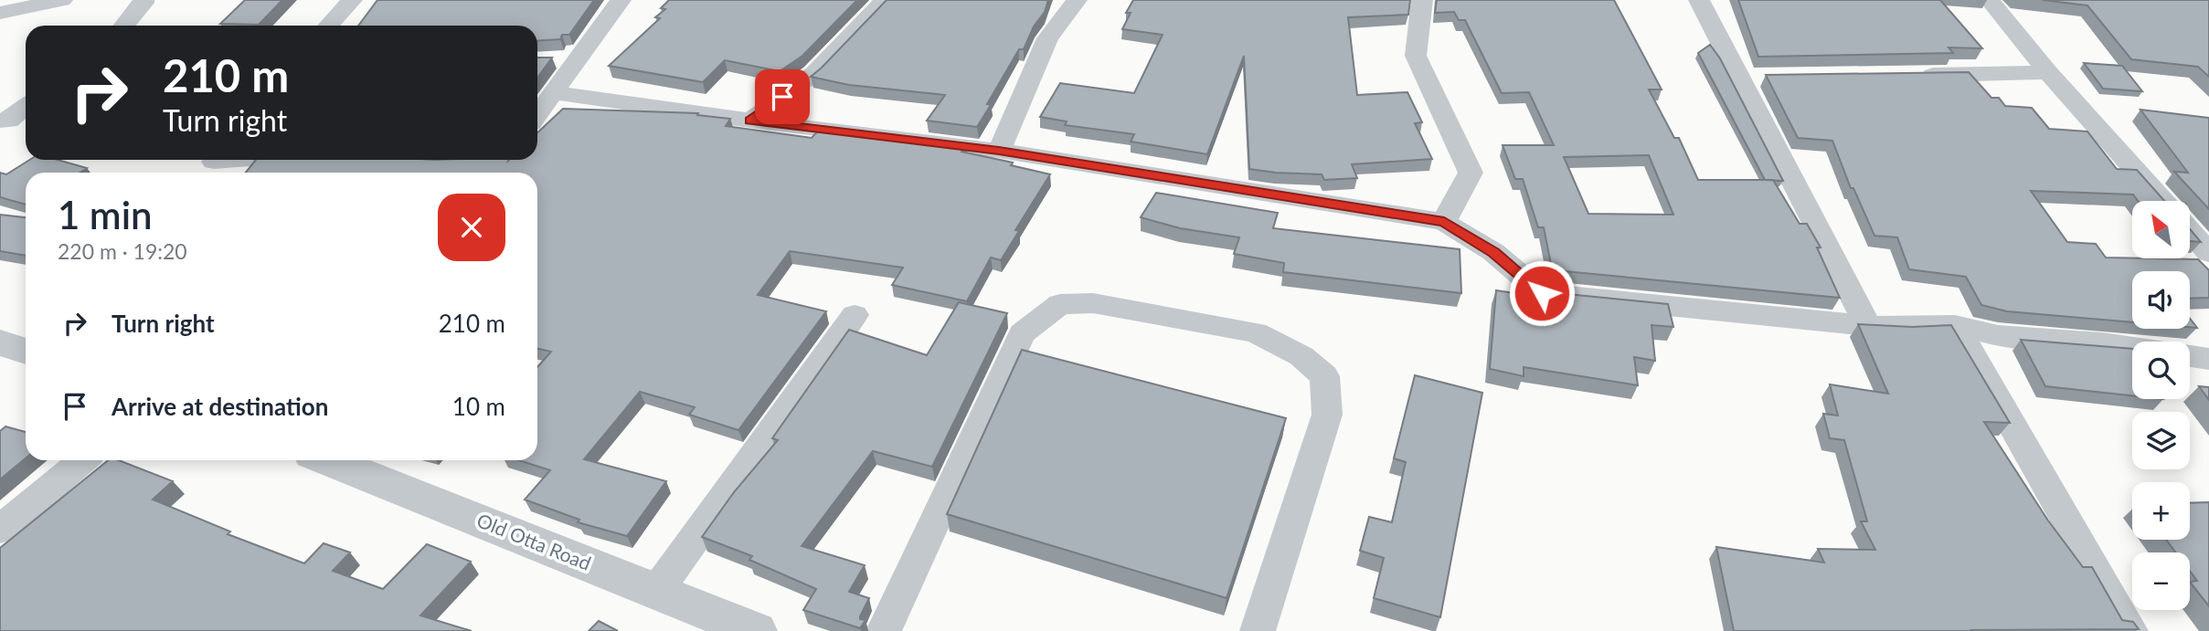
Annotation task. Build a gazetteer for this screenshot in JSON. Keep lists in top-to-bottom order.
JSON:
{
  "streets": {
    "street": ["Old Otta Road"]
  },
  "north": "top left",
  "page": {
    "turn": ["210 m", "Turn right"],
    "heading": ["1 min", "220 m · 19:20"],
    "map_buttons": ["+", "−"],
    "list": [
      {
        "name": "Turn right",
        "value": "210 m"
      },
      {
        "name": "Arrive at destination",
        "value": "10 m"
      }
    ]
  }
}
